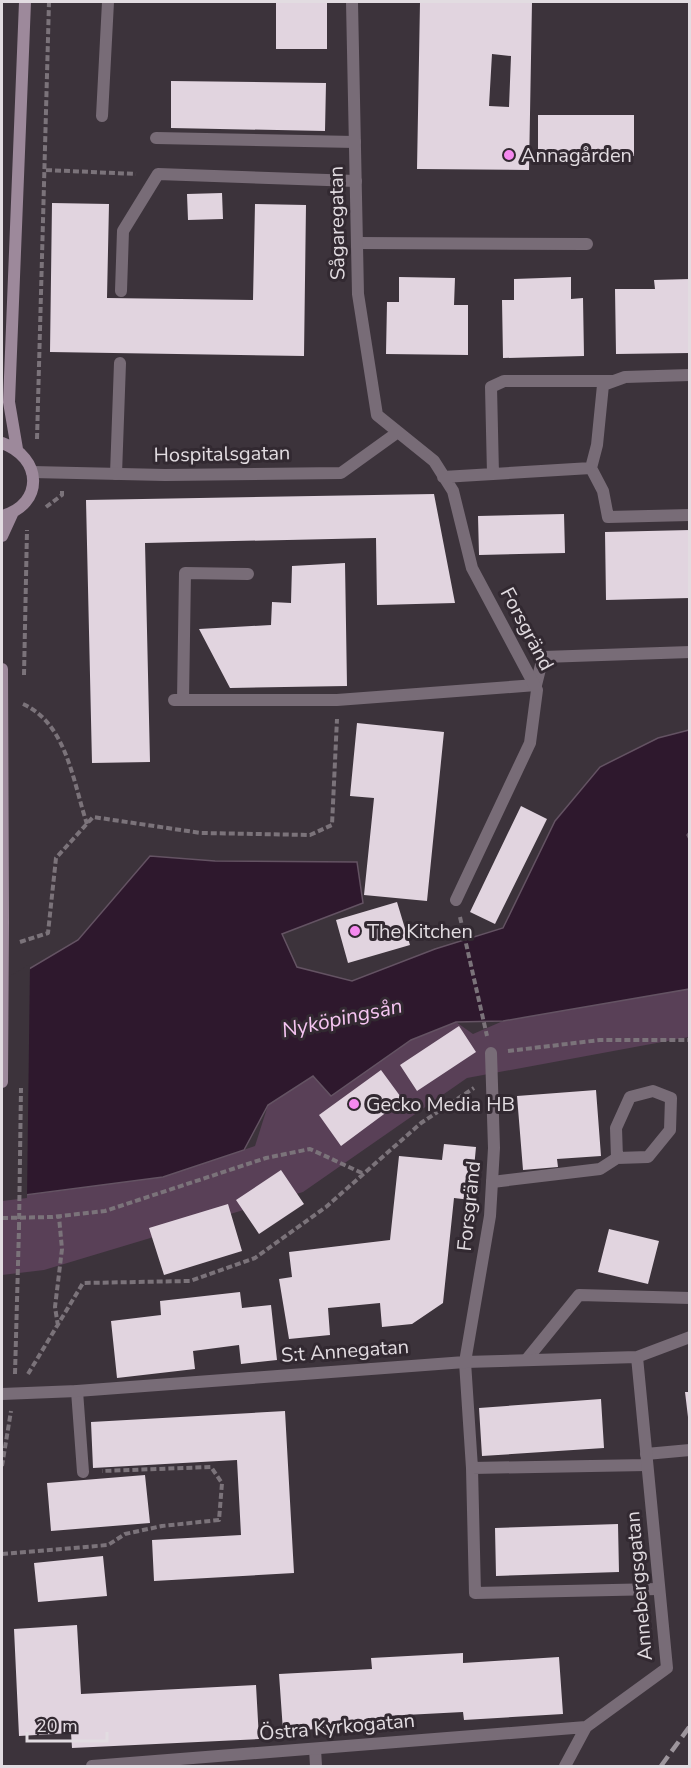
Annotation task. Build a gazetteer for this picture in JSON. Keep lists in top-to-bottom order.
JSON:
{
  "streets": {
    "street": [
      "Sågaregatan",
      "Hospitalsgatan",
      "Forsgränd",
      "S:t Annegatan",
      "Annebergsgatan",
      "Östra Kyrkogatan"
    ]
  },
  "crossings": [
    ["Sågaregatan", "Hospitalsgatan"],
    ["Sågaregatan", "Forsgränd"],
    ["Hospitalsgatan", "Forsgränd"],
    ["Forsgränd", "S:t Annegatan"],
    ["Forsgränd", "Annebergsgatan"],
    ["S:t Annegatan", "Annebergsgatan"],
    ["Annebergsgatan", "Östra Kyrkogatan"]
  ],
  "water": ["Nyköpingsån"],
  "places": ["Annagården", "The Kitchen", "Gecko Media HB"],
  "scale_bar": "20 m"
}
